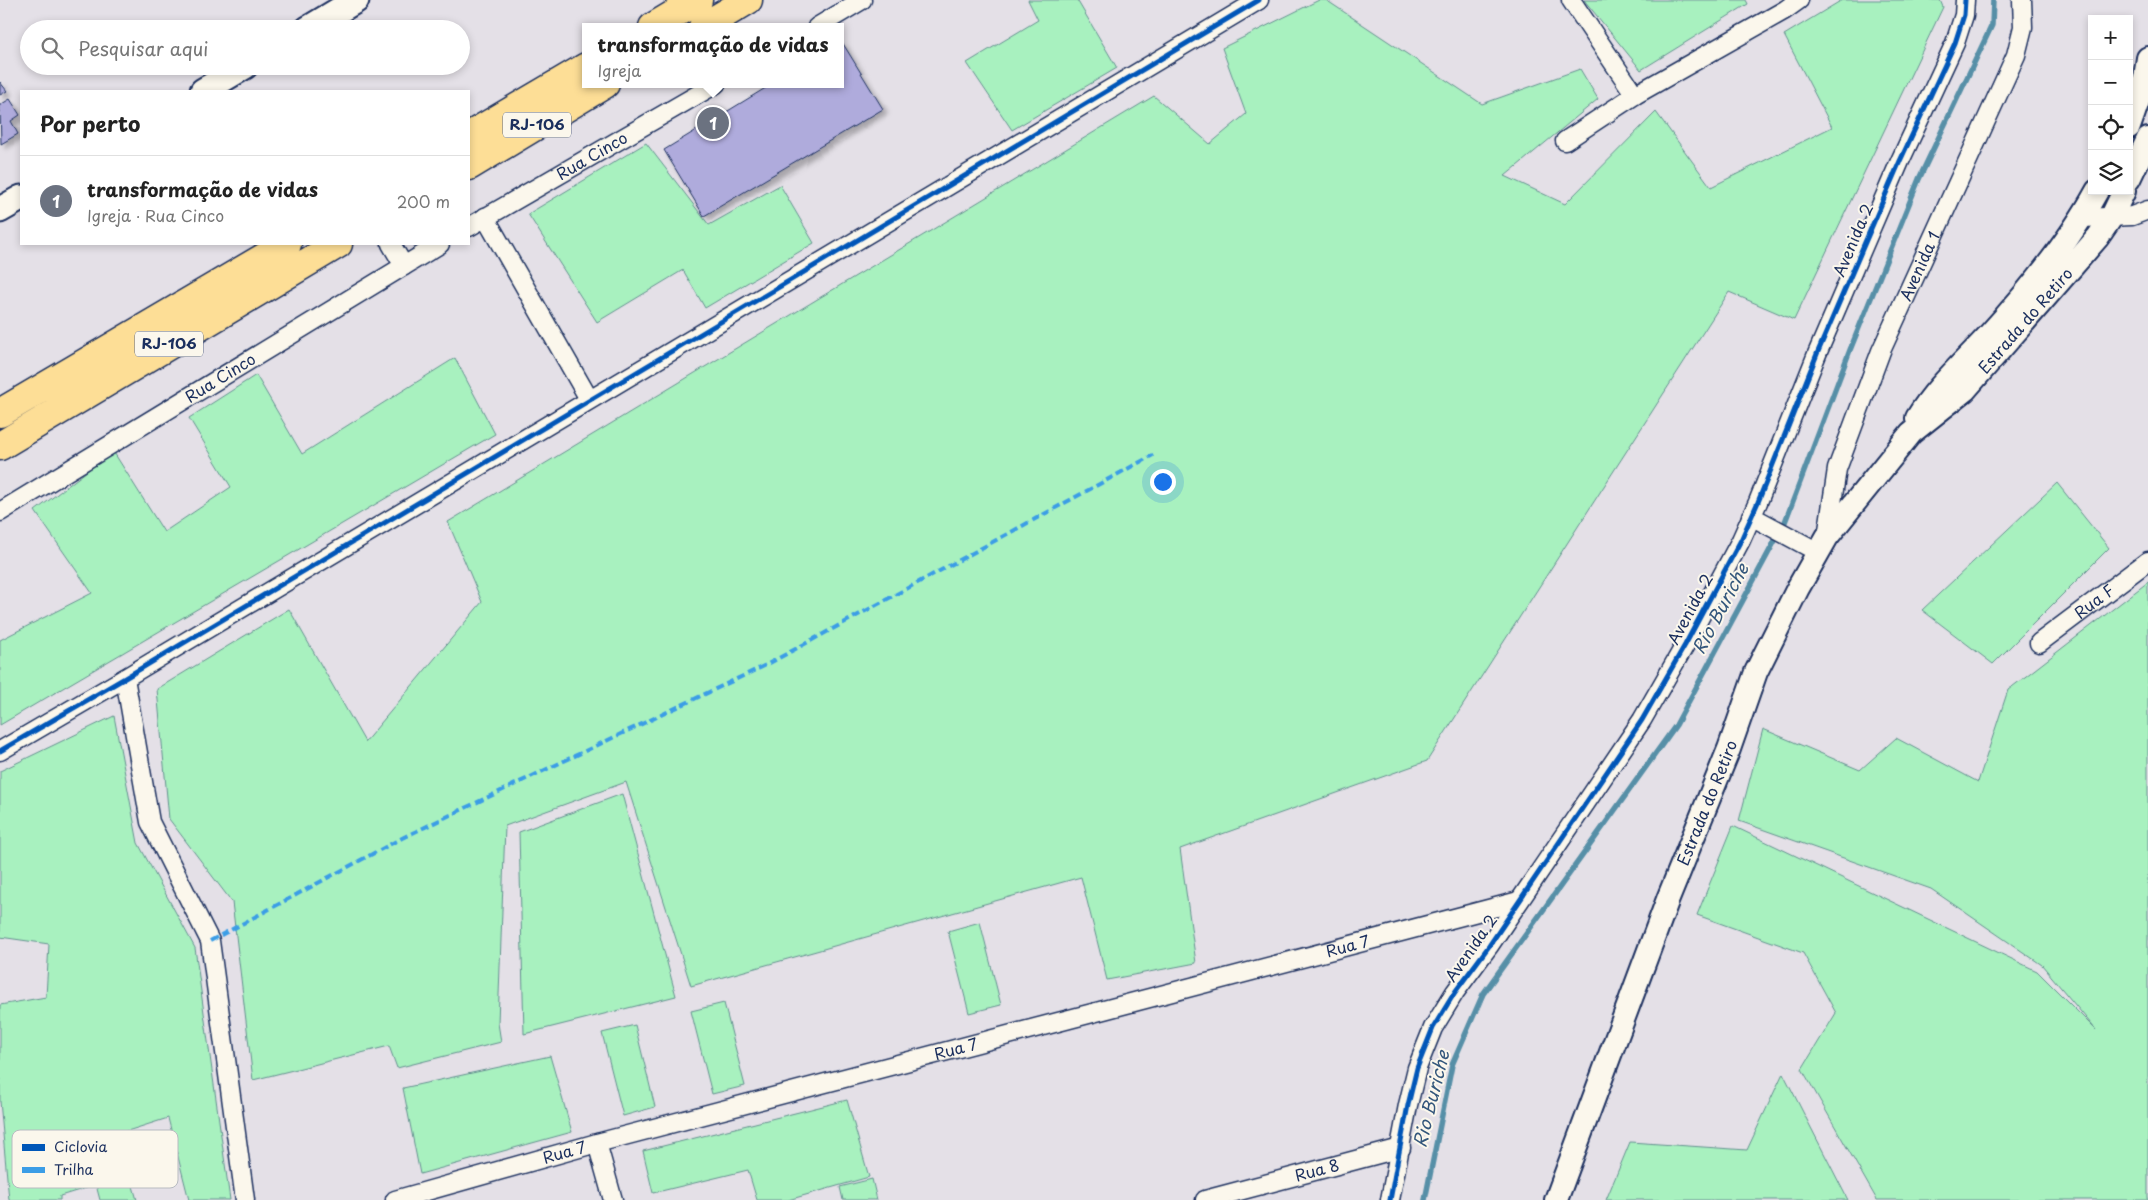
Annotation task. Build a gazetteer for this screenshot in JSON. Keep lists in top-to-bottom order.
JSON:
{
  "streets": {
    "highway": ["RJ-106"],
    "street": [
      "Rua Cinco",
      "Avenida 2",
      "Avenida 1",
      "Estrada do Retiro",
      "Rua F",
      "Rua 7",
      "Rua 8"
    ]
  },
  "crossings": [
    ["Avenida 2", "Rua 7"],
    ["Avenida 2", "Rua 8"],
    ["Avenida 1", "Estrada do Retiro"]
  ],
  "water": ["Rio Buriche"],
  "legend": ["Ciclovia", "Trilha"],
  "page": {
    "map_buttons": ["+", "−"],
    "search": "Pesquisar aqui",
    "popup": ["transformação de vidas", "Igreja"],
    "heading": "Por perto",
    "pins": "1",
    "list": [
      {
        "mark": "1",
        "name": "transformação de vidas",
        "note": "Igreja · Rua Cinco",
        "value": "200 m"
      }
    ]
  }
}
